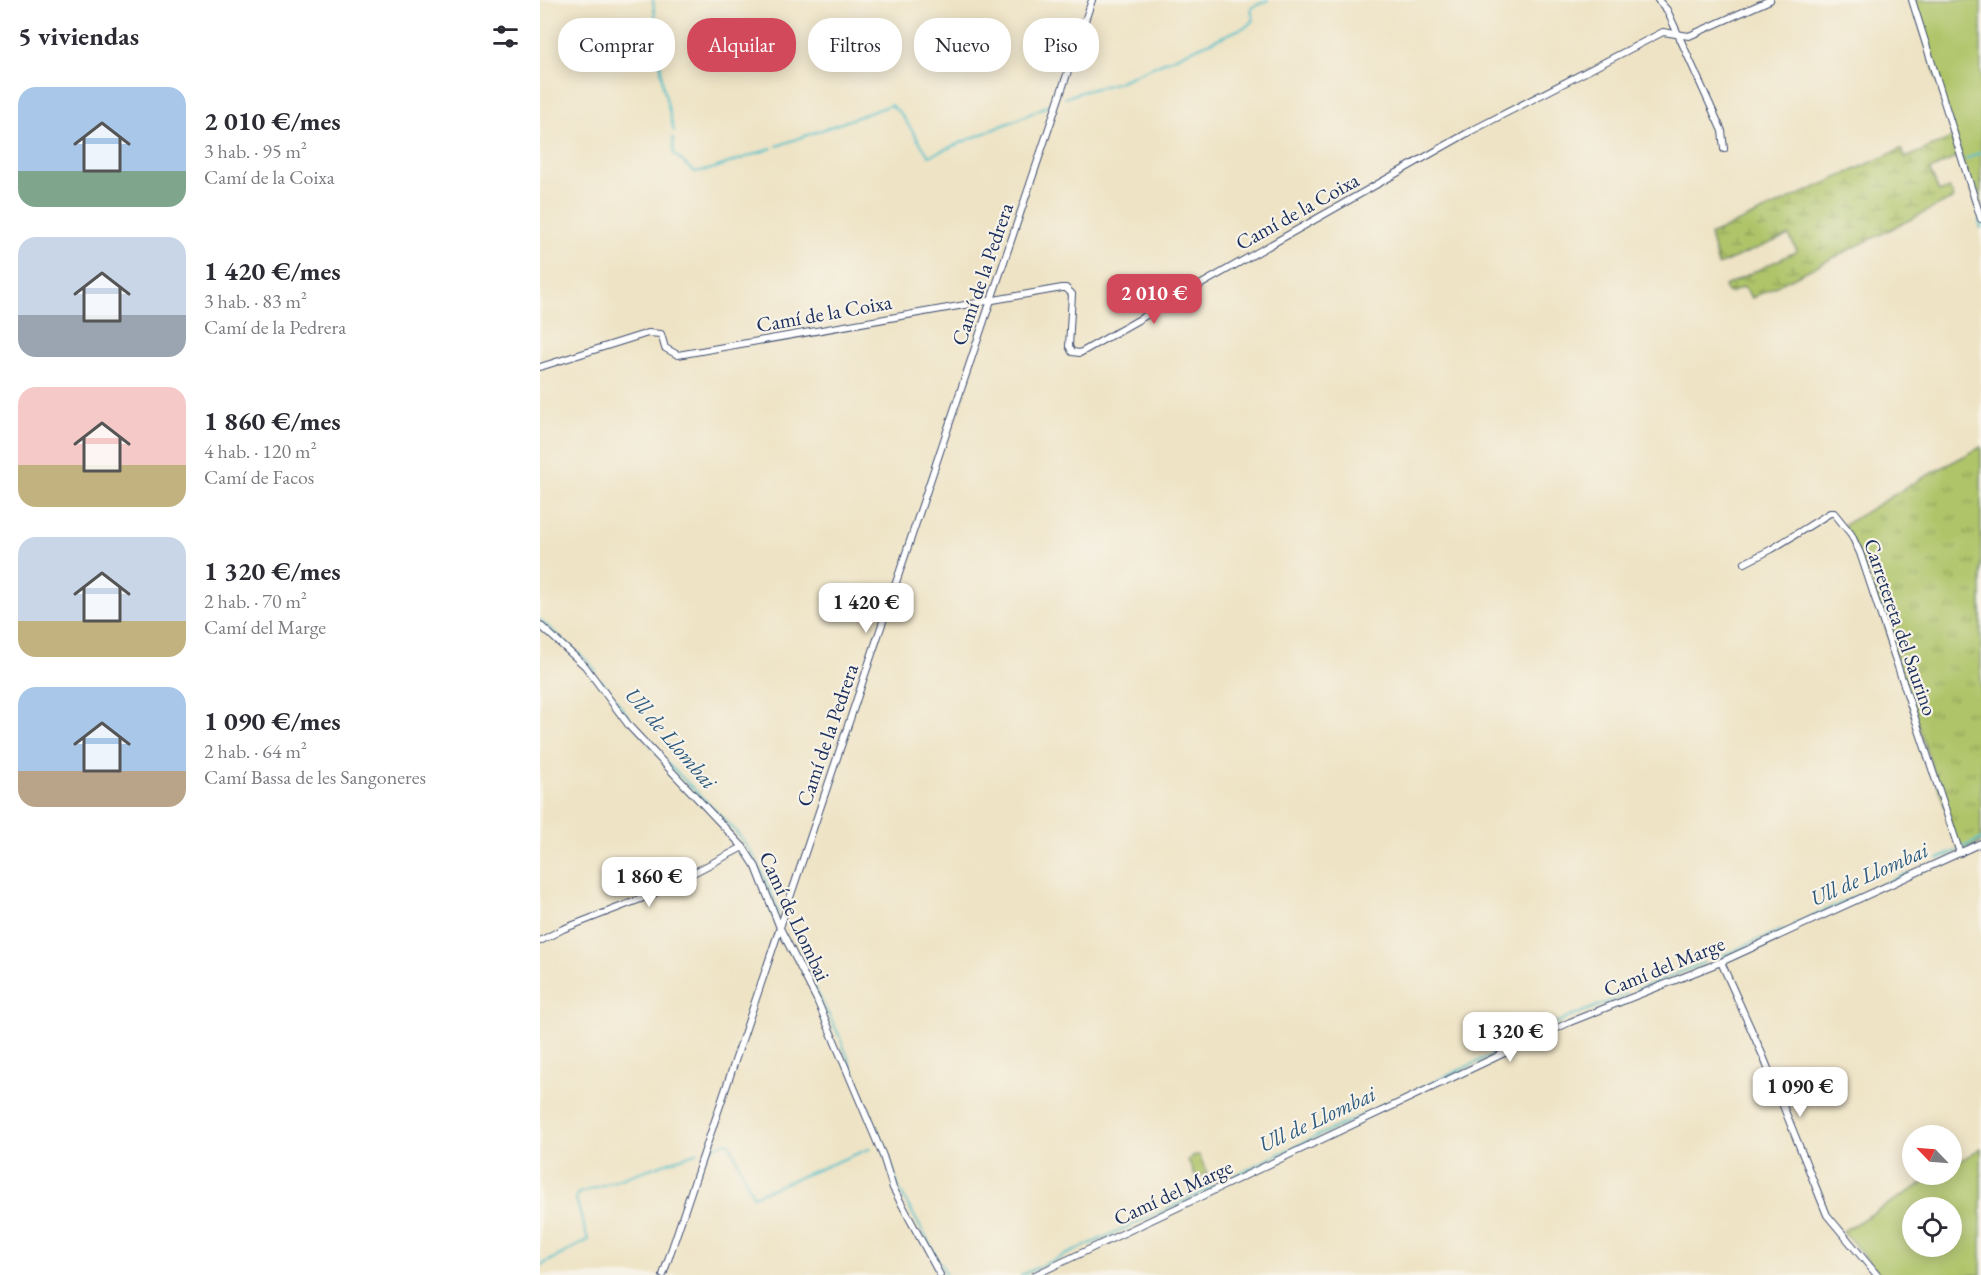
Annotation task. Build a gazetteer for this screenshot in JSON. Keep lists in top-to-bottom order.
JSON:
{
  "streets": {
    "street": [
      "Camí de la Coixa",
      "Camí de la Pedrera",
      "Carretereta del Saurino",
      "Camí de Llombai",
      "Camí del Marge"
    ]
  },
  "crossings": [
    ["Camí de la Coixa", "Camí de la Pedrera"],
    ["Camí de la Pedrera", "Camí de Llombai"],
    ["Carretereta del Saurino", "Camí del Marge"]
  ],
  "water": ["Ull de Llombai"],
  "north": "top left",
  "page": {
    "heading": "5 viviendas",
    "chip": [
      "Comprar",
      "Alquilar",
      "Filtros",
      "Nuevo",
      "Piso"
    ],
    "list": [
      {
        "name": "2 010 €/mes",
        "note": "3 hab. · 95 m² · Camí de la Coixa"
      },
      {
        "name": "1 420 €/mes",
        "note": "3 hab. · 83 m² · Camí de la Pedrera"
      },
      {
        "name": "1 860 €/mes",
        "note": "4 hab. · 120 m² · Camí de Facos"
      },
      {
        "name": "1 320 €/mes",
        "note": "2 hab. · 70 m² · Camí del Marge"
      },
      {
        "name": "1 090 €/mes",
        "note": "2 hab. · 64 m² · Camí Bassa de les Sangoneres"
      }
    ],
    "price": [
      "2 010 €",
      "1 420 €",
      "1 860 €",
      "1 320 €",
      "1 090 €"
    ]
  }
}
